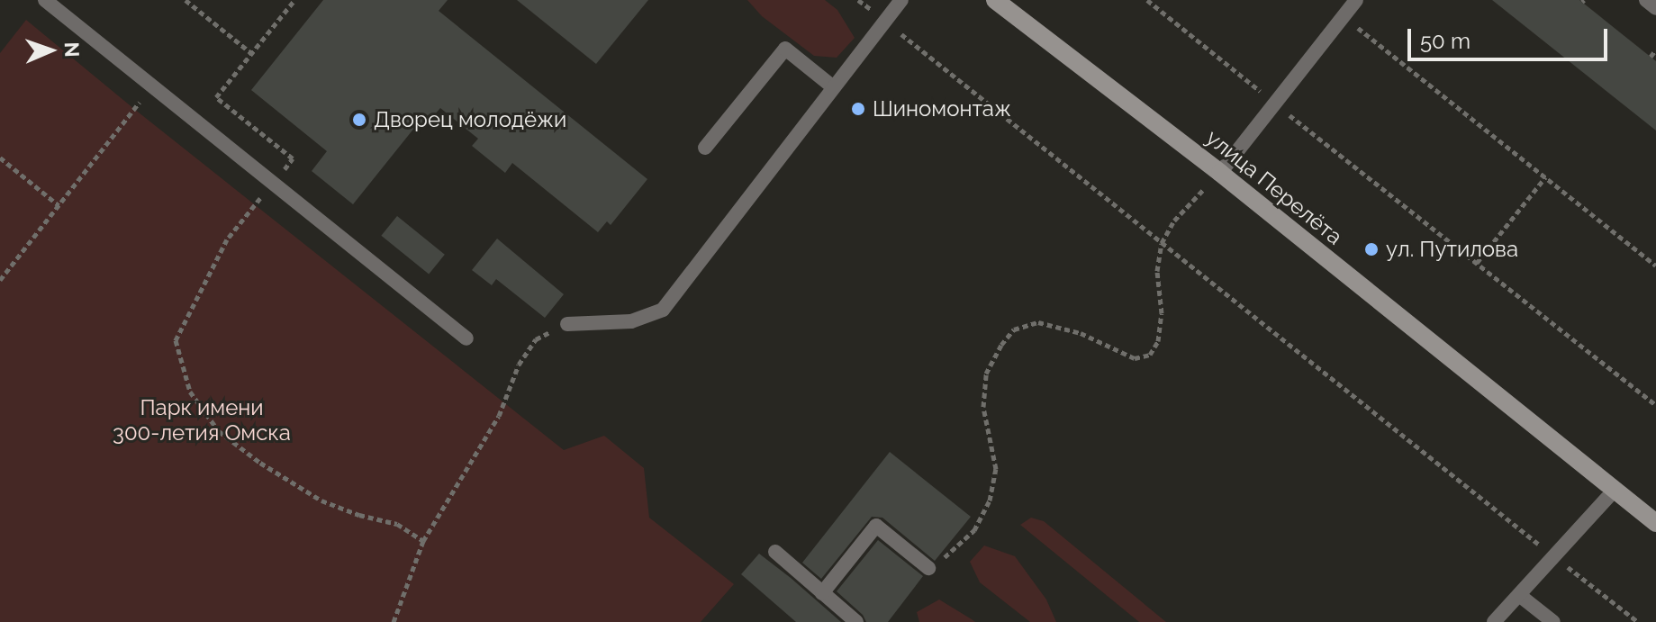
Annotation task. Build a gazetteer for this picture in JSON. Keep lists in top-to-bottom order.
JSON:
{
  "streets": {
    "main road": ["улица Перелёта"]
  },
  "parks": ["Парк имени 300-летия Омска"],
  "places": ["Шиномонтаж", "Дворец молодёжи", "ул. Путилова"],
  "scale_bar": "50 m",
  "north": "right"
}
